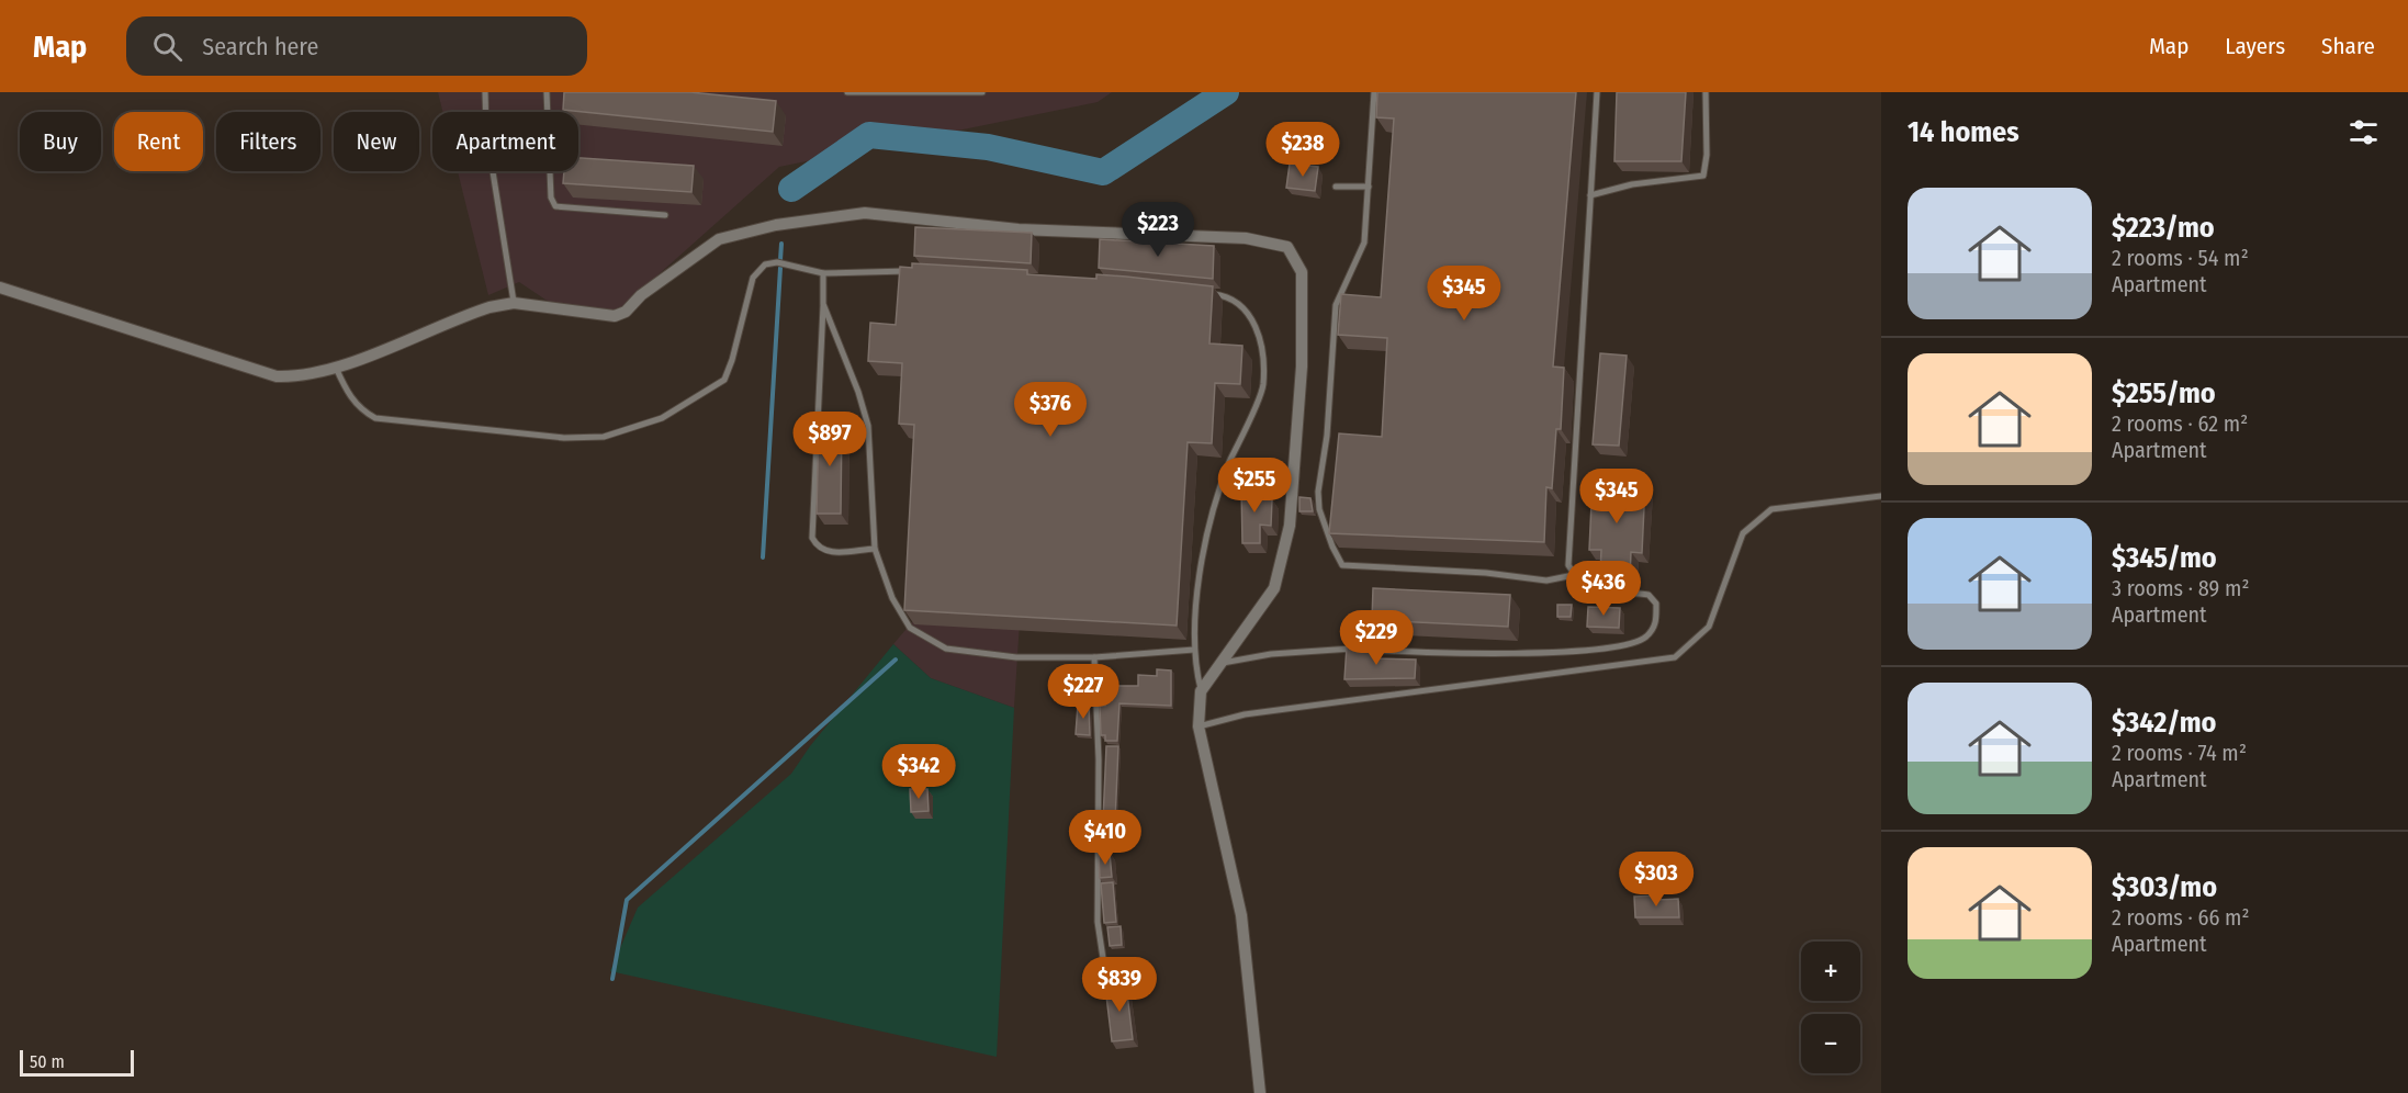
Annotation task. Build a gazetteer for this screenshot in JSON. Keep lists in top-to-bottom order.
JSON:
{
  "scale_bar": "50 m",
  "page": {
    "header": "Map",
    "search": "Search here",
    "nav": ["Map", "Layers", "Share"],
    "heading": "14 homes",
    "chip": [
      "Buy",
      "Rent",
      "Filters",
      "New",
      "Apartment"
    ],
    "price": [
      "$238",
      "$223",
      "$345",
      "$376",
      "$897",
      "$255",
      "$345",
      "$436",
      "$229",
      "$227",
      "$342",
      "$410",
      "$303",
      "$839"
    ],
    "list": [
      {
        "name": "$223/mo",
        "note": "2 rooms · 54 m² · Apartment"
      },
      {
        "name": "$255/mo",
        "note": "2 rooms · 62 m² · Apartment"
      },
      {
        "name": "$345/mo",
        "note": "3 rooms · 89 m² · Apartment"
      },
      {
        "name": "$342/mo",
        "note": "2 rooms · 74 m² · Apartment"
      },
      {
        "name": "$303/mo",
        "note": "2 rooms · 66 m² · Apartment"
      }
    ],
    "map_buttons": ["+", "−"],
    "scale": "50 m"
  }
}
